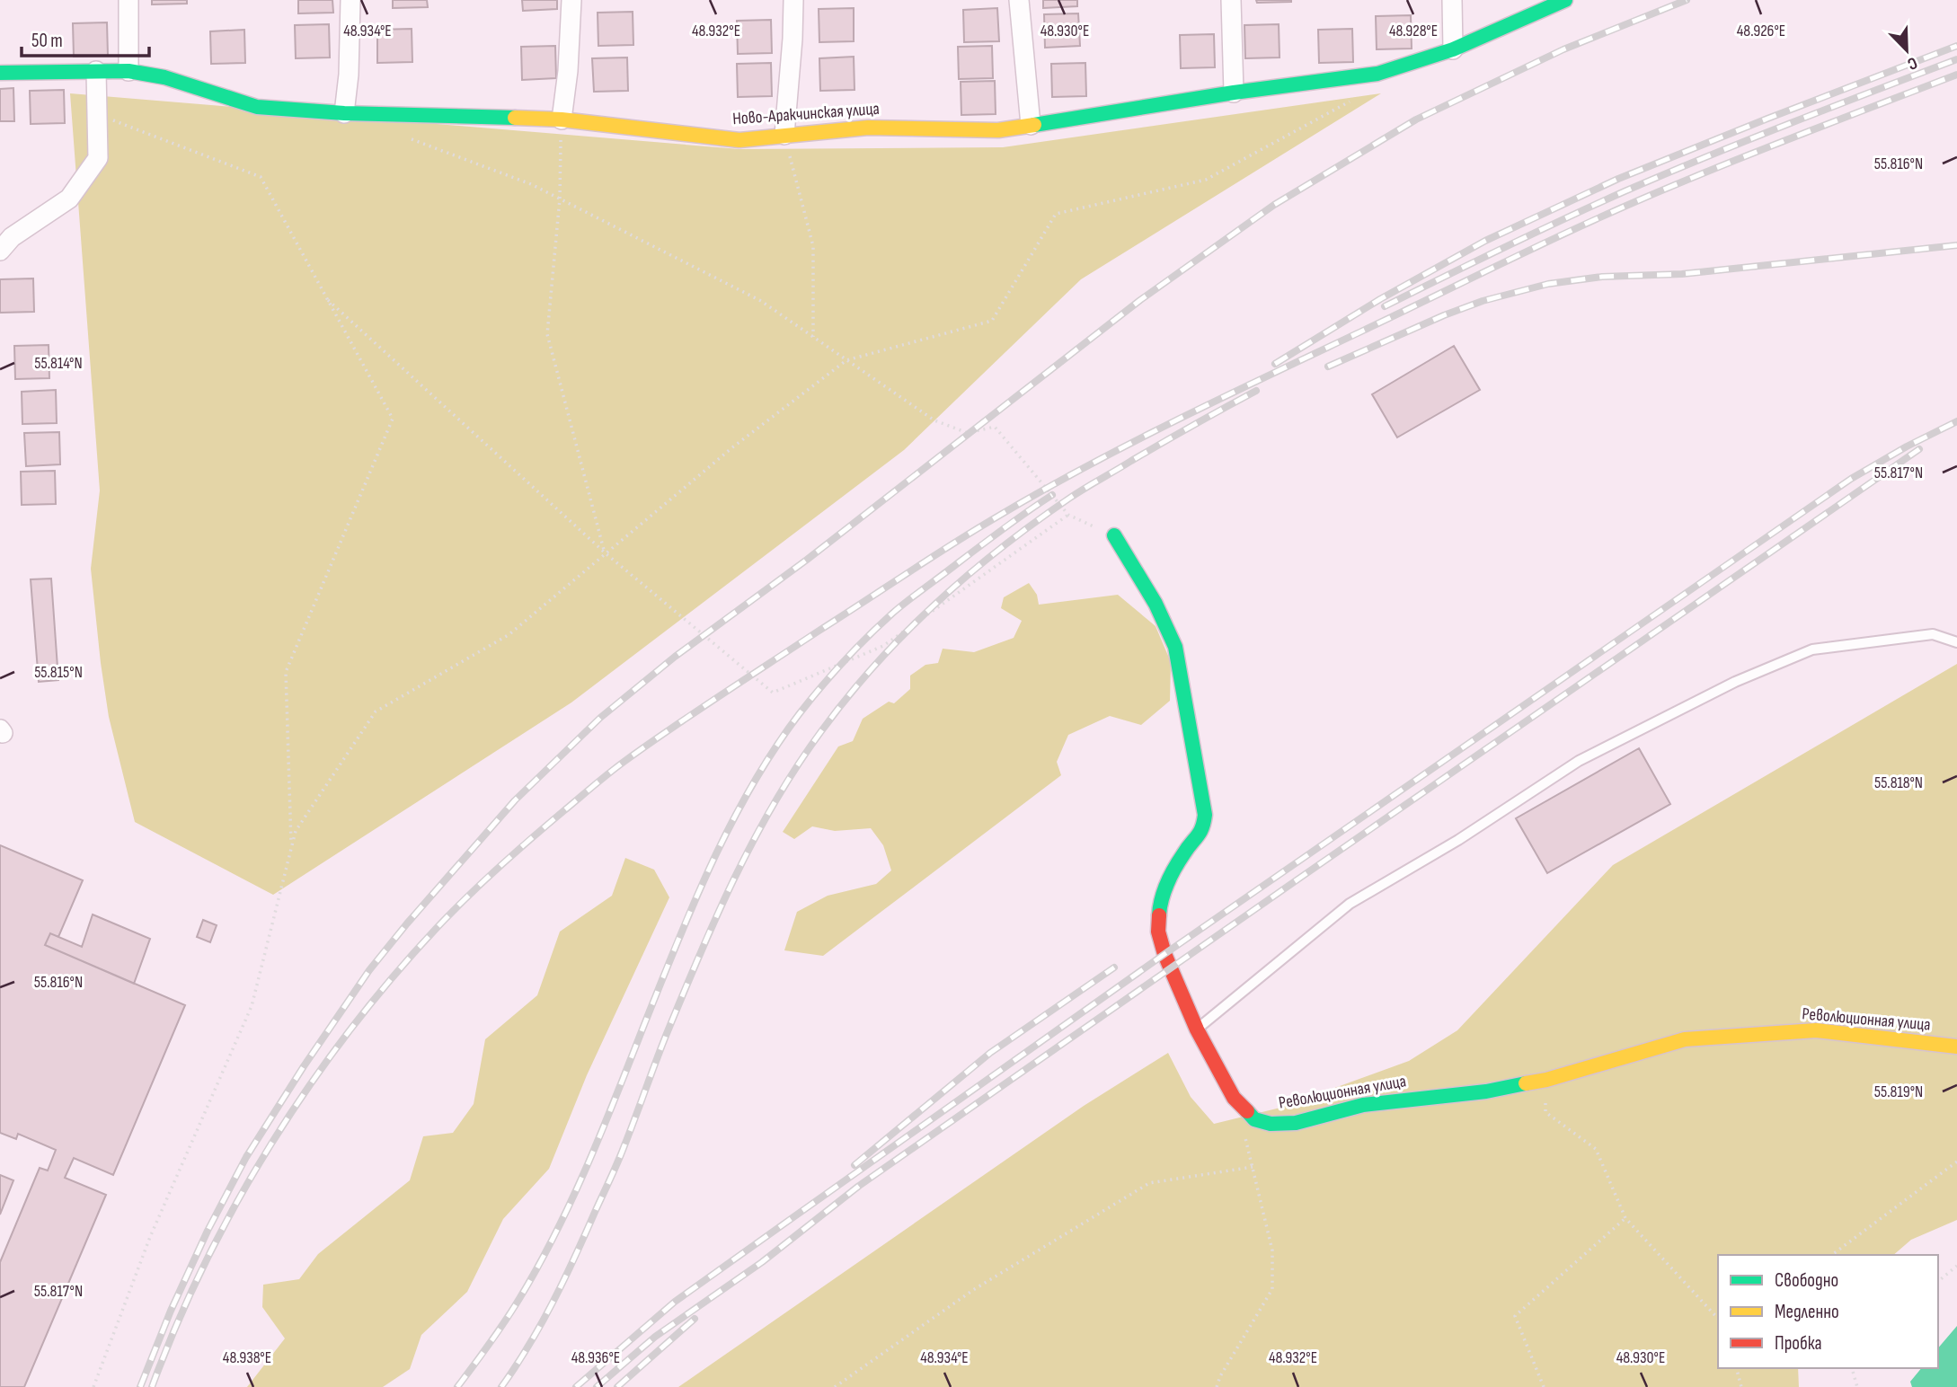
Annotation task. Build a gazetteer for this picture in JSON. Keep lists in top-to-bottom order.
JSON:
{
  "streets": {
    "street": ["Ново-Аракчинская улица", "Революционная улица"]
  },
  "legend": ["Свободно", "Медленно", "Пробка"],
  "scale_bar": "50 m",
  "north": "bottom right",
  "coordinates": [
    "48.934°E",
    "48.932°E",
    "48.930°E",
    "48.928°E",
    "48.926°E",
    "55.816°N",
    "55.814°N",
    "55.817°N",
    "55.815°N",
    "55.818°N",
    "55.819°N",
    "48.938°E",
    "48.936°E"
  ]
}
